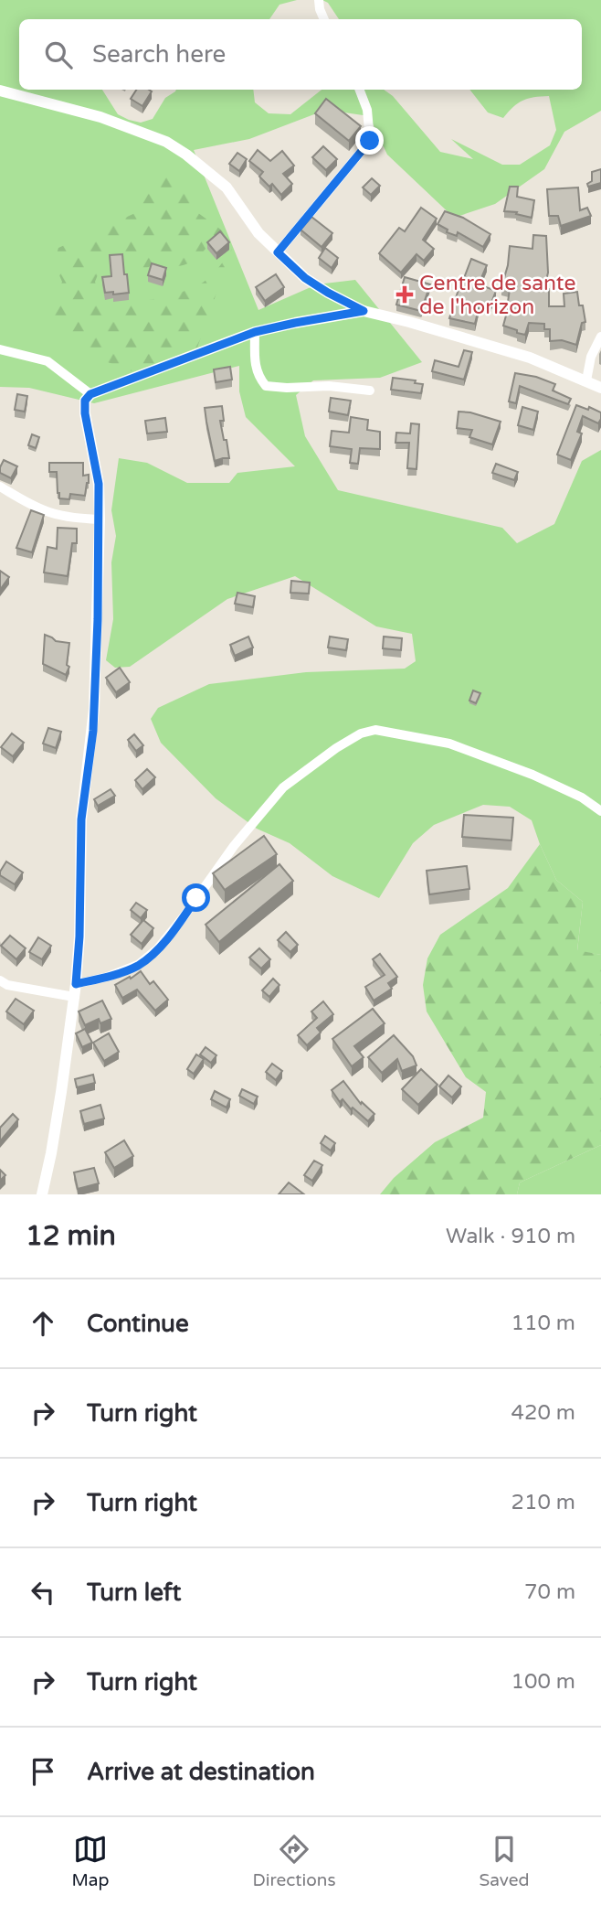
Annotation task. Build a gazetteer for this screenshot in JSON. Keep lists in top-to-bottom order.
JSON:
{
  "places": {
    "health": ["Centre de sante de l'horizon"]
  },
  "page": {
    "search": "Search here",
    "heading": ["12 min", "Walk · 910 m"],
    "list": [
      ["Continue", "110 m"],
      ["Turn right", "420 m"],
      ["Turn right", "210 m"],
      ["Turn left", "70 m"],
      ["Turn right", "100 m"],
      "Arrive at destination"
    ],
    "nav": ["Map", "Directions", "Saved"]
  }
}
